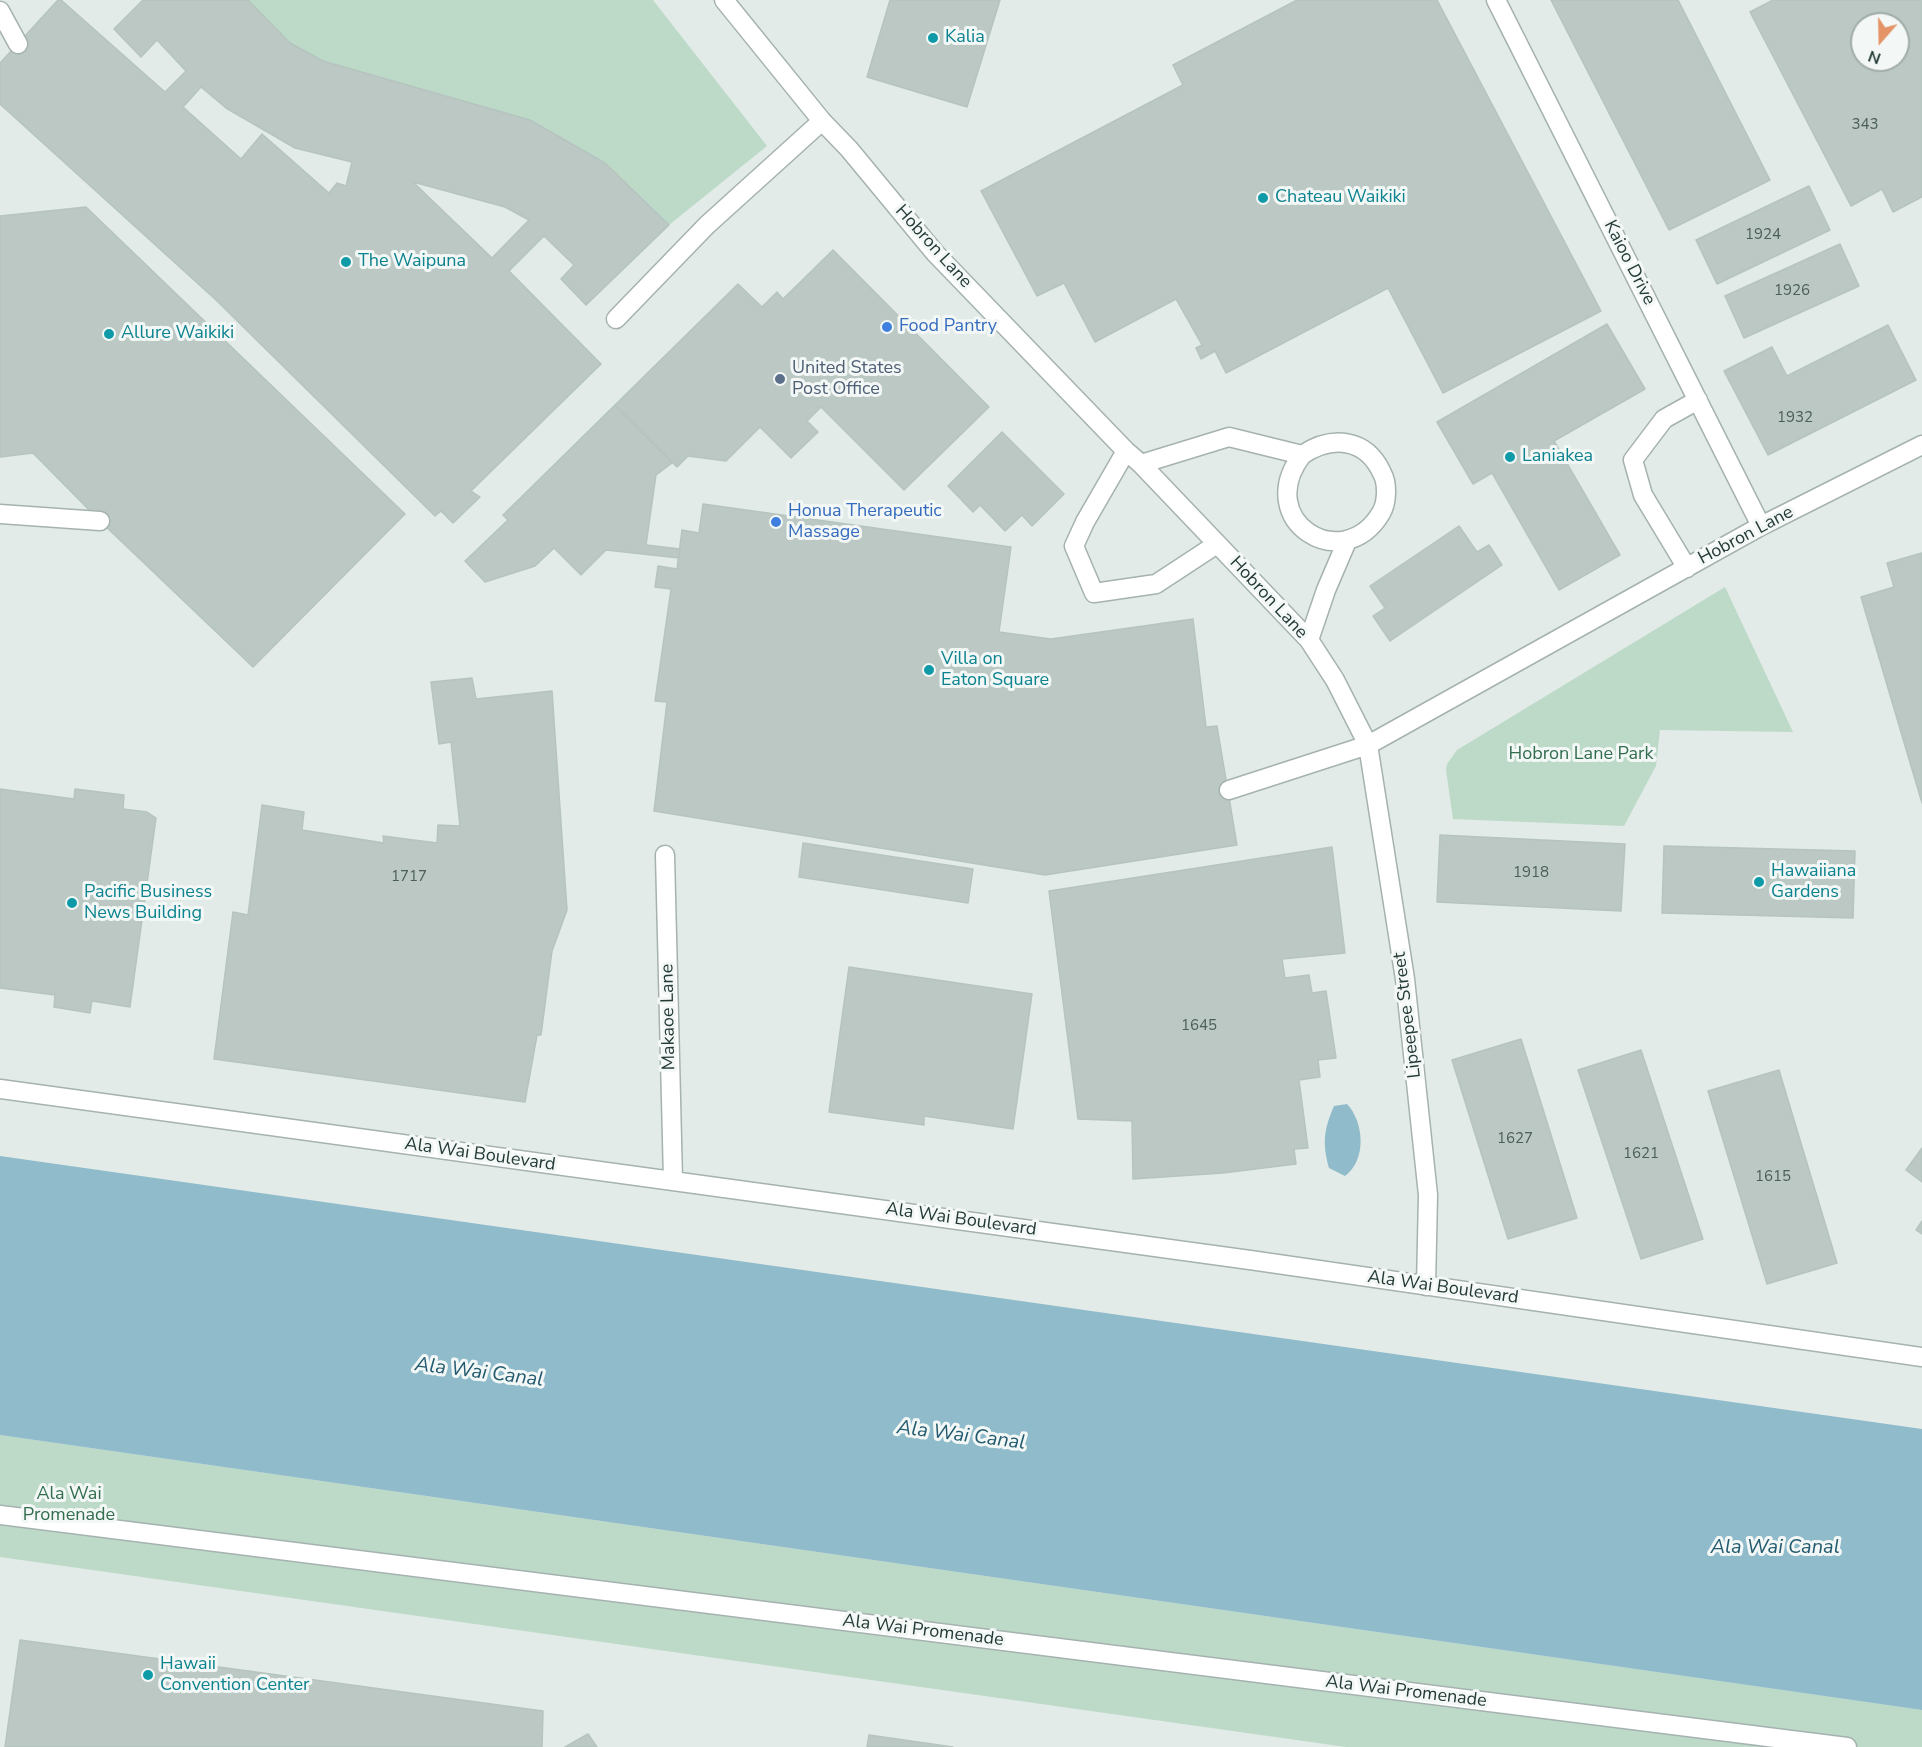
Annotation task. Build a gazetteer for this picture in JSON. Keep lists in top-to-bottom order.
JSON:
{
  "streets": {
    "street": [
      "Hobron Lane",
      "Kaioo Drive",
      "Lipeepee Street",
      "Makaoe Lane",
      "Ala Wai Boulevard",
      "Ala Wai Promenade"
    ]
  },
  "crossings": [
    ["Hobron Lane", "Kaioo Drive"],
    ["Hobron Lane", "Lipeepee Street"],
    ["Lipeepee Street", "Ala Wai Boulevard"],
    ["Makaoe Lane", "Ala Wai Boulevard"]
  ],
  "water": ["Ala Wai Canal"],
  "parks": ["Hobron Lane Park", "Ala Wai Promenade"],
  "places": [
    "Kalia",
    "Chateau Waikiki",
    "The Waipuna",
    "Food Pantry",
    "Allure Waikiki",
    "United States Post Office",
    "Laniakea",
    "Honua Therapeutic Massage",
    "Villa on Eaton Square",
    "Hawaiiana Gardens",
    "Pacific Business News Building",
    "Hawaii Convention Center"
  ],
  "house_numbers": [
    "343",
    "1924",
    "1926",
    "1932",
    "1918",
    "1717",
    "1645",
    "1627",
    "1621",
    "1615"
  ],
  "north": "bottom"
}
